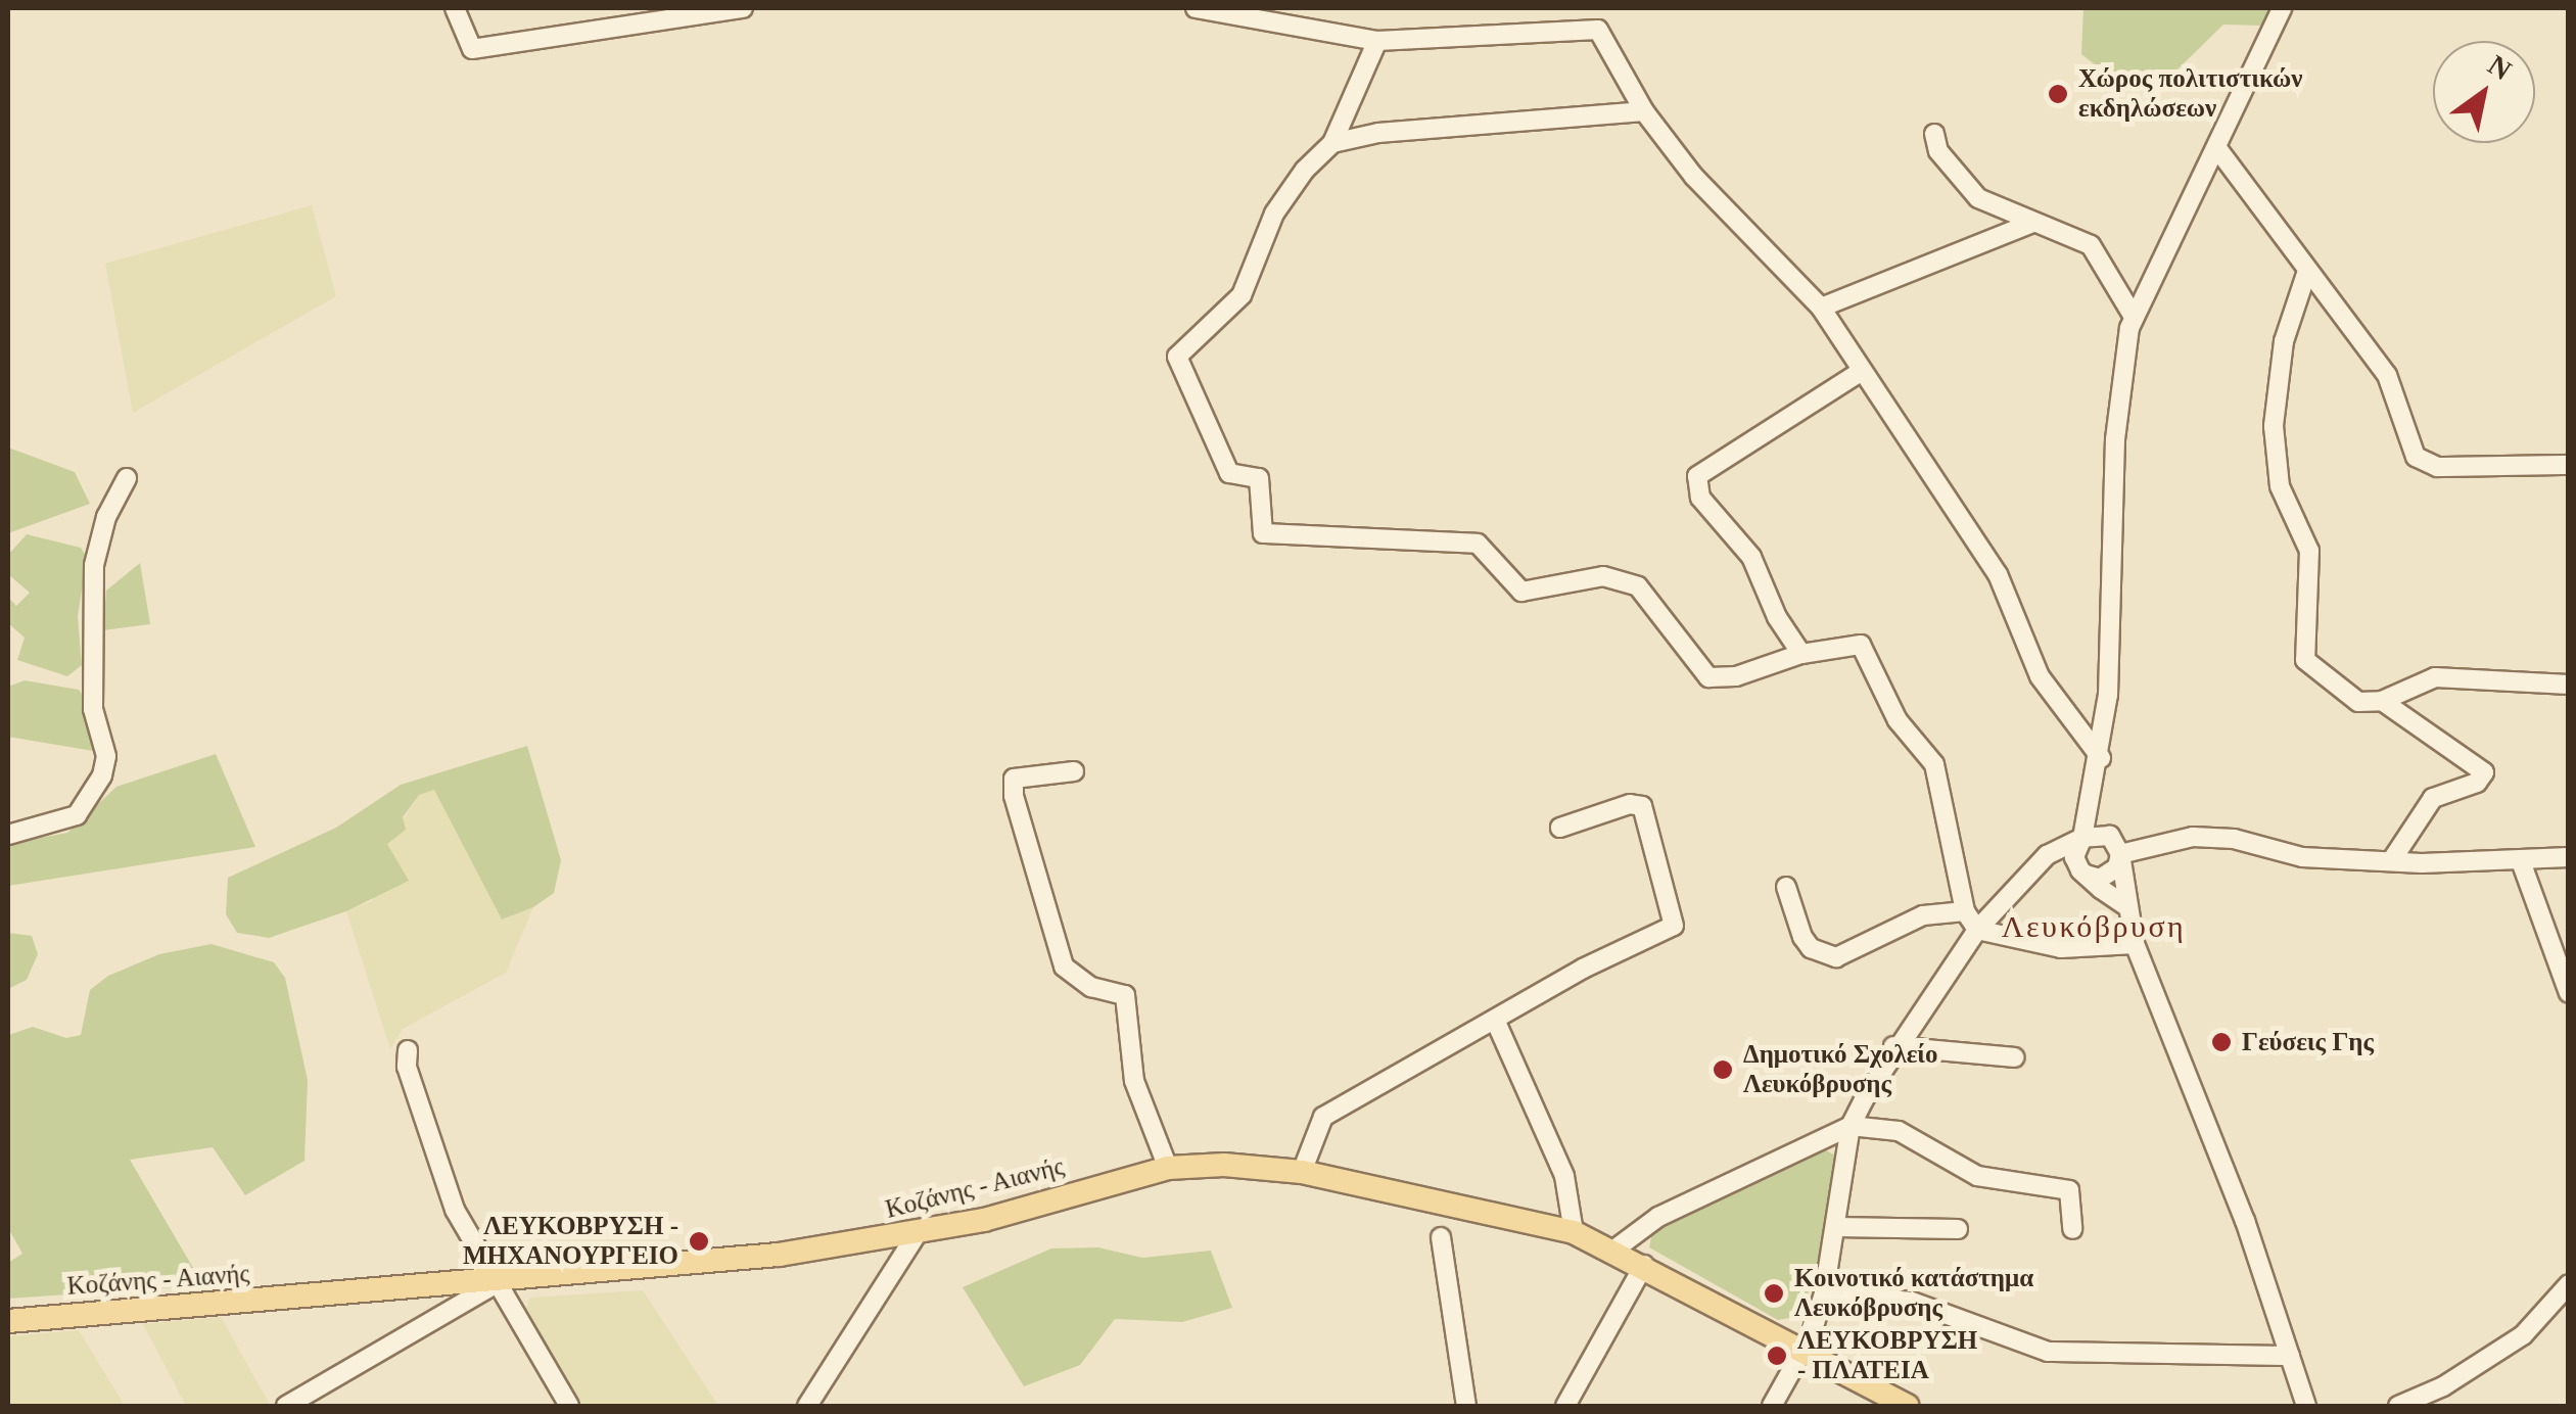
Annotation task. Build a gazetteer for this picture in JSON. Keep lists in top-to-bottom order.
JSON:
{
  "streets": {
    "main road": ["Κοζάνης - Αιανής"]
  },
  "districts": ["Λευκόβρυση"],
  "places": [
    "Χώρος πολιτιστικών εκδηλώσεων",
    "Γεύσεις Γης",
    "Δημοτικό Σχολείο Λευκόβρυσης",
    "ΛΕΥΚΟΒΡΥΣΗ - ΜΗΧΑΝΟΥΡΓΕΙΟ",
    "Κοινοτικό κατάστημα Λευκόβρυσης",
    "ΛΕΥΚΟΒΡΥΣΗ - ΠΛΑΤΕΙΑ"
  ],
  "north": "top right"
}
